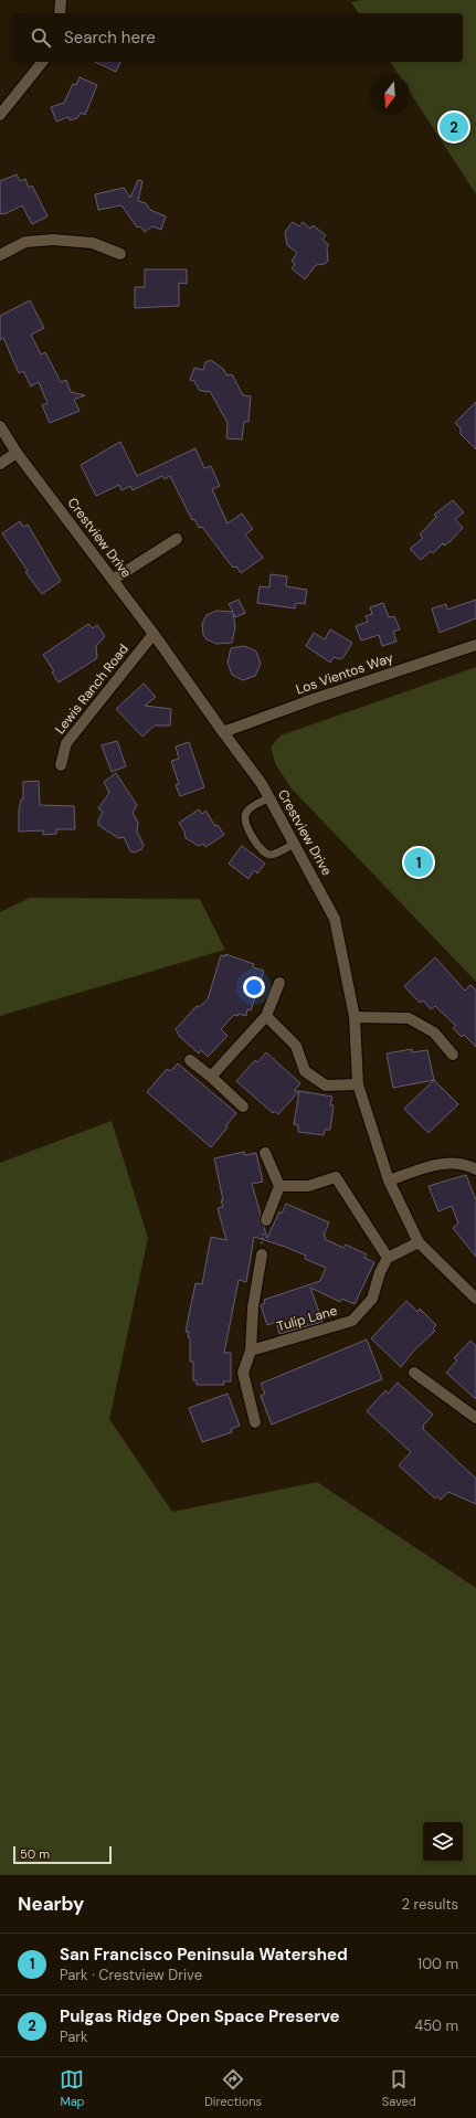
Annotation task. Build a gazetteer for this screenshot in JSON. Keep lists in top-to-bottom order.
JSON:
{
  "streets": {
    "street": [
      "Crestview Drive",
      "Los Vientos Way",
      "Lewis Ranch Road",
      "Tulip Lane"
    ]
  },
  "crossings": [
    ["Crestview Drive", "Los Vientos Way"],
    ["Crestview Drive", "Lewis Ranch Road"]
  ],
  "scale_bar": "50 m",
  "north": "bottom",
  "page": {
    "search": "Search here",
    "pins": ["2", "1"],
    "scale": "50 m",
    "heading": ["Nearby", "2 results"],
    "list": [
      {
        "mark": "1",
        "name": "San Francisco Peninsula Watershed",
        "note": "Park · Crestview Drive",
        "value": "100 m"
      },
      {
        "mark": "2",
        "name": "Pulgas Ridge Open Space Preserve",
        "note": "Park",
        "value": "450 m"
      }
    ],
    "nav": ["Map", "Directions", "Saved"]
  }
}
